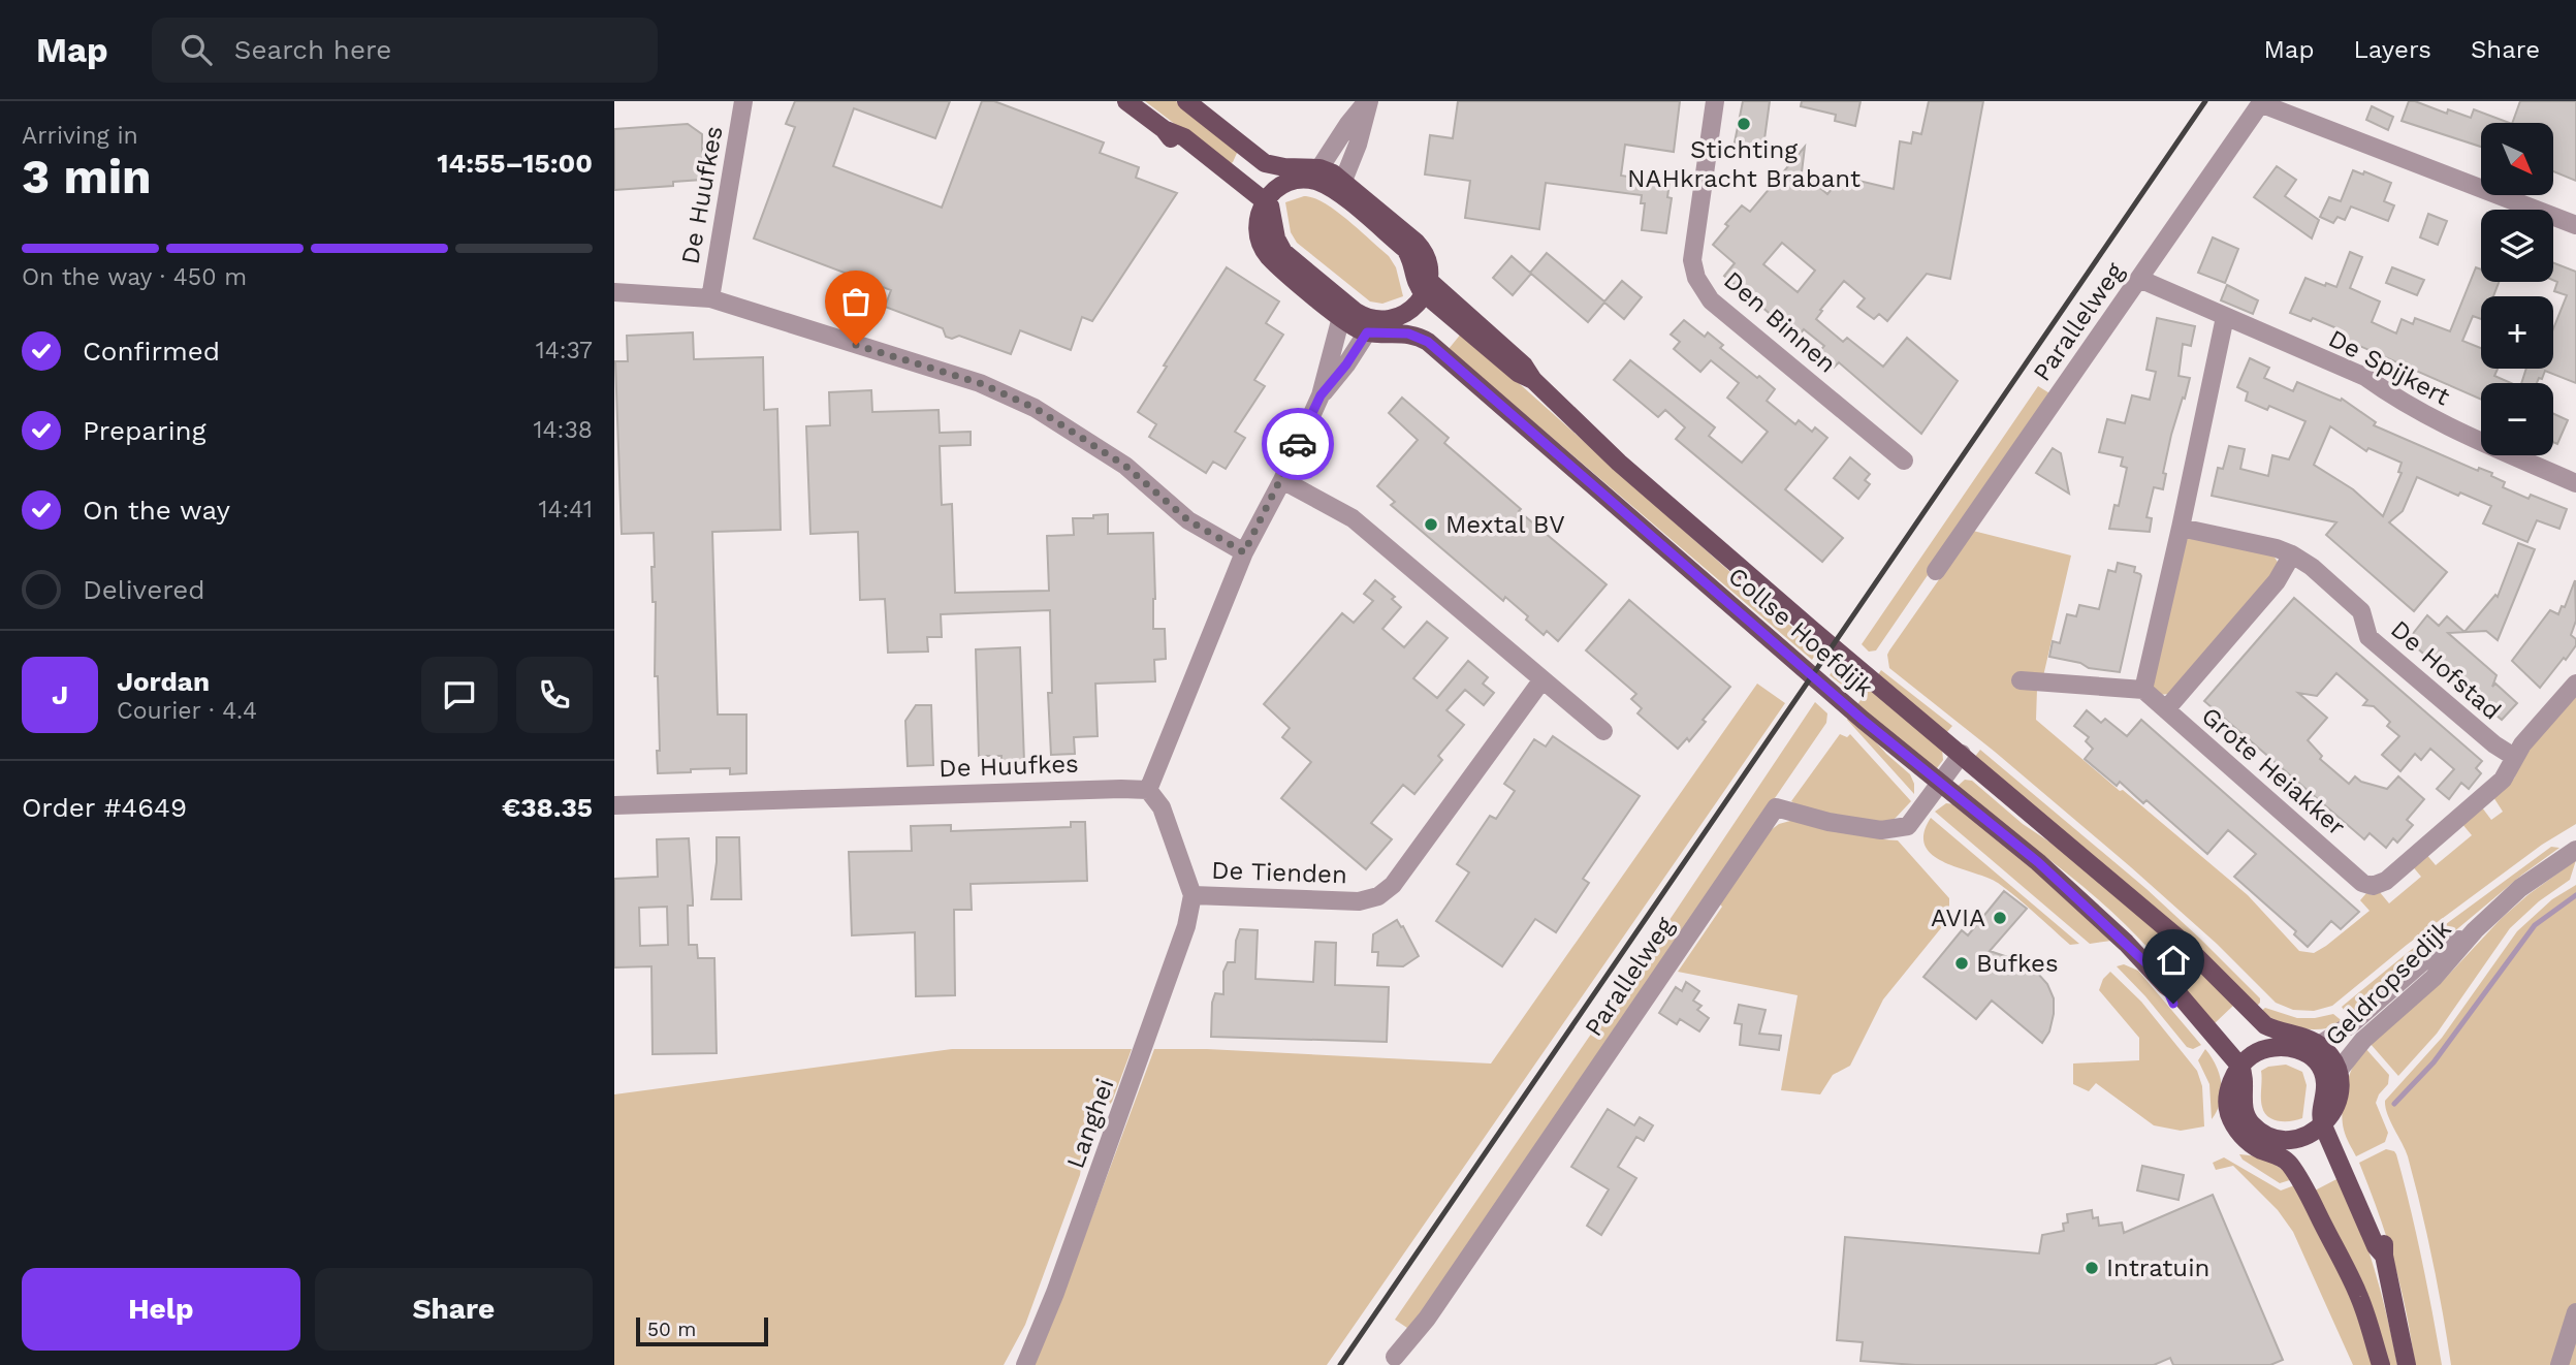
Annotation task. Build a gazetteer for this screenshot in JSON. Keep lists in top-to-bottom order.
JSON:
{
  "streets": {
    "main road": ["Collse Hoefdijk"],
    "street": [
      "De Huufkes",
      "Den Binnen",
      "Parallelweg",
      "De Spijkert",
      "De Hofstad",
      "Grote Heiakker",
      "De Tienden",
      "Geldropsedijk",
      "Langhei"
    ]
  },
  "crossings": [
    ["De Huufkes", "De Tienden"],
    ["Parallelweg", "De Spijkert"],
    ["Parallelweg", "Collse Hoefdijk"],
    ["Collse Hoefdijk", "Geldropsedijk"],
    ["De Hofstad", "Grote Heiakker"],
    ["De Tienden", "Langhei"]
  ],
  "places": [
    "Stichting NAHkracht Brabant",
    "Mextal BV",
    "AVIA",
    "Bufkes",
    "Intratuin"
  ],
  "scale_bar": "50 m",
  "north": "bottom right",
  "page": {
    "header": "Map",
    "search": "Search here",
    "nav": ["Map", "Layers", "Share"],
    "heading": ["3 min", "Arriving in", "14:55–15:00"],
    "panel": [
      "Jordan",
      "Courier · 4.4",
      "Order #4649",
      "€38.35"
    ],
    "map_buttons": ["+", "−"],
    "bar": "On the way · 450 m",
    "list": [
      ["Confirmed", "14:37"],
      ["Preparing", "14:38"],
      ["On the way", "14:41"],
      "Delivered"
    ],
    "round": "J",
    "buttons": ["Help", "Share"],
    "scale": "50 m"
  }
}
